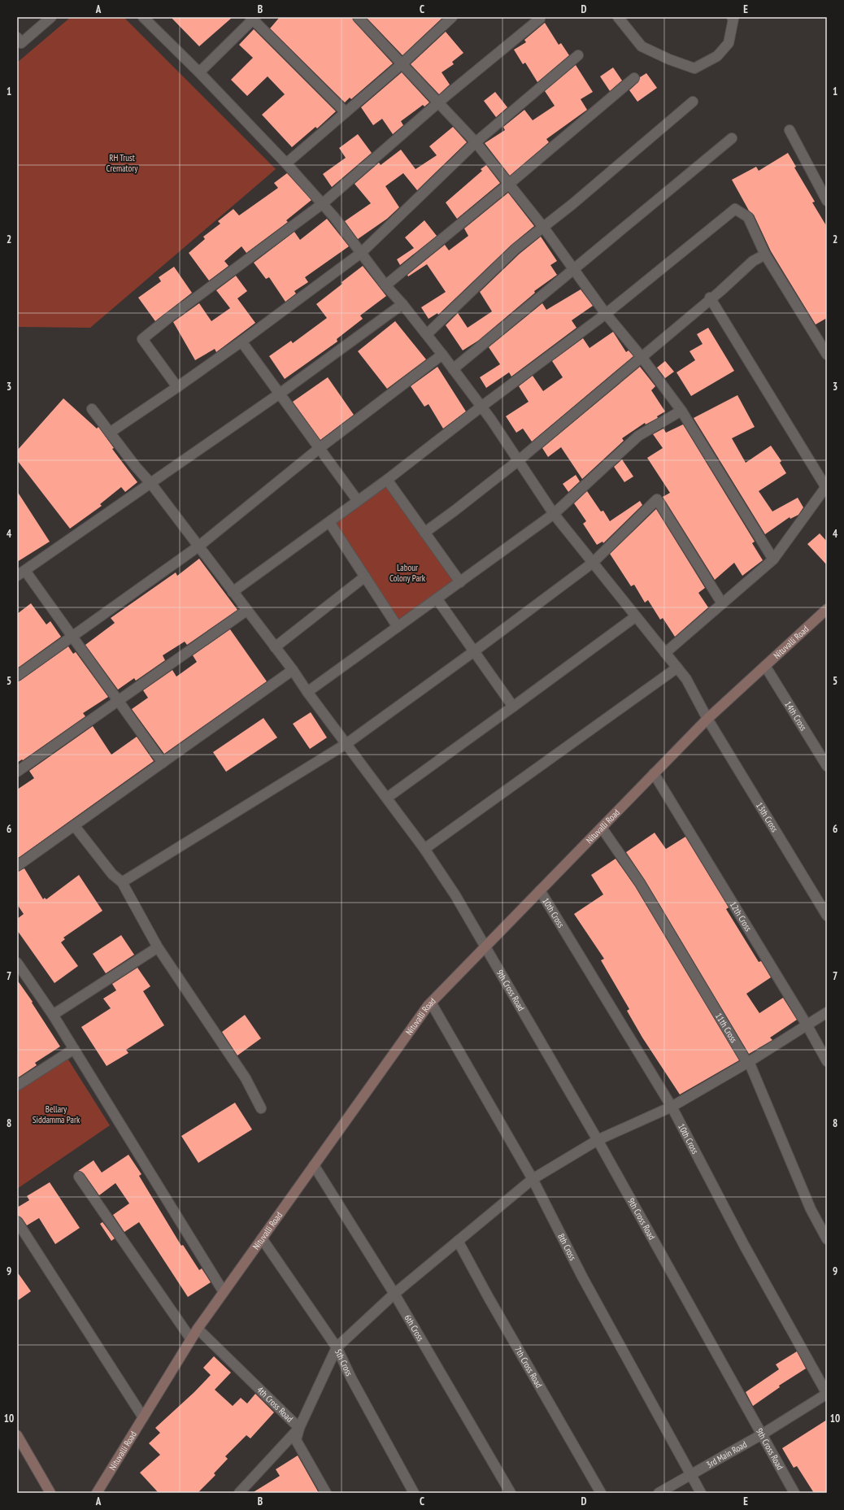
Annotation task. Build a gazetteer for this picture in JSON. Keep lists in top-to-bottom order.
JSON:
{
  "streets": {
    "street": [
      "Nituvalli Road",
      "14th Cross",
      "13th Cross",
      "10th Cross",
      "12th Cross",
      "9th Cross Road",
      "11th Cross",
      "8th Cross",
      "6th Cross",
      "5th Cross",
      "7th Cross Road",
      "4th Cross Road",
      "3rd Main Road"
    ]
  },
  "crossings": [
    ["Nituvalli Road", "14th Cross"],
    ["Nituvalli Road", "13th Cross"],
    ["Nituvalli Road", "10th Cross"],
    ["Nituvalli Road", "12th Cross"],
    ["Nituvalli Road", "9th Cross Road"],
    ["Nituvalli Road", "11th Cross"],
    ["Nituvalli Road", "8th Cross"],
    ["Nituvalli Road", "6th Cross"],
    ["Nituvalli Road", "5th Cross"],
    ["Nituvalli Road", "4th Cross Road"],
    ["10th Cross", "3rd Main Road"],
    ["9th Cross Road", "3rd Main Road"],
    ["8th Cross", "3rd Main Road"]
  ],
  "parks": ["RH Trust Crematory", "Labour Colony Park", "Bellary Siddamma Park"],
  "grid": {
    "columns": [
      "A",
      "B",
      "C",
      "D",
      "E"
    ],
    "rows": [
      "1",
      "2",
      "3",
      "4",
      "5",
      "6",
      "7",
      "8",
      "9",
      "10"
    ]
  }
}
